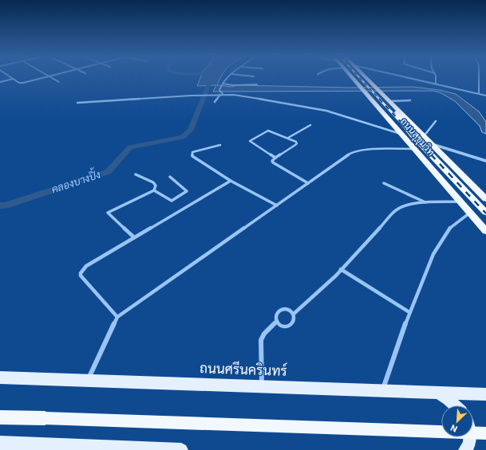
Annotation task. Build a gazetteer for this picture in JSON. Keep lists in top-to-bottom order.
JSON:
{
  "streets": {
    "highway": ["ถนนสุขุมวิท"],
    "main road": ["ถนนศรีนครินทร์"]
  },
  "water": ["คลองบางปิ้ง"],
  "north": "bottom left"
}
